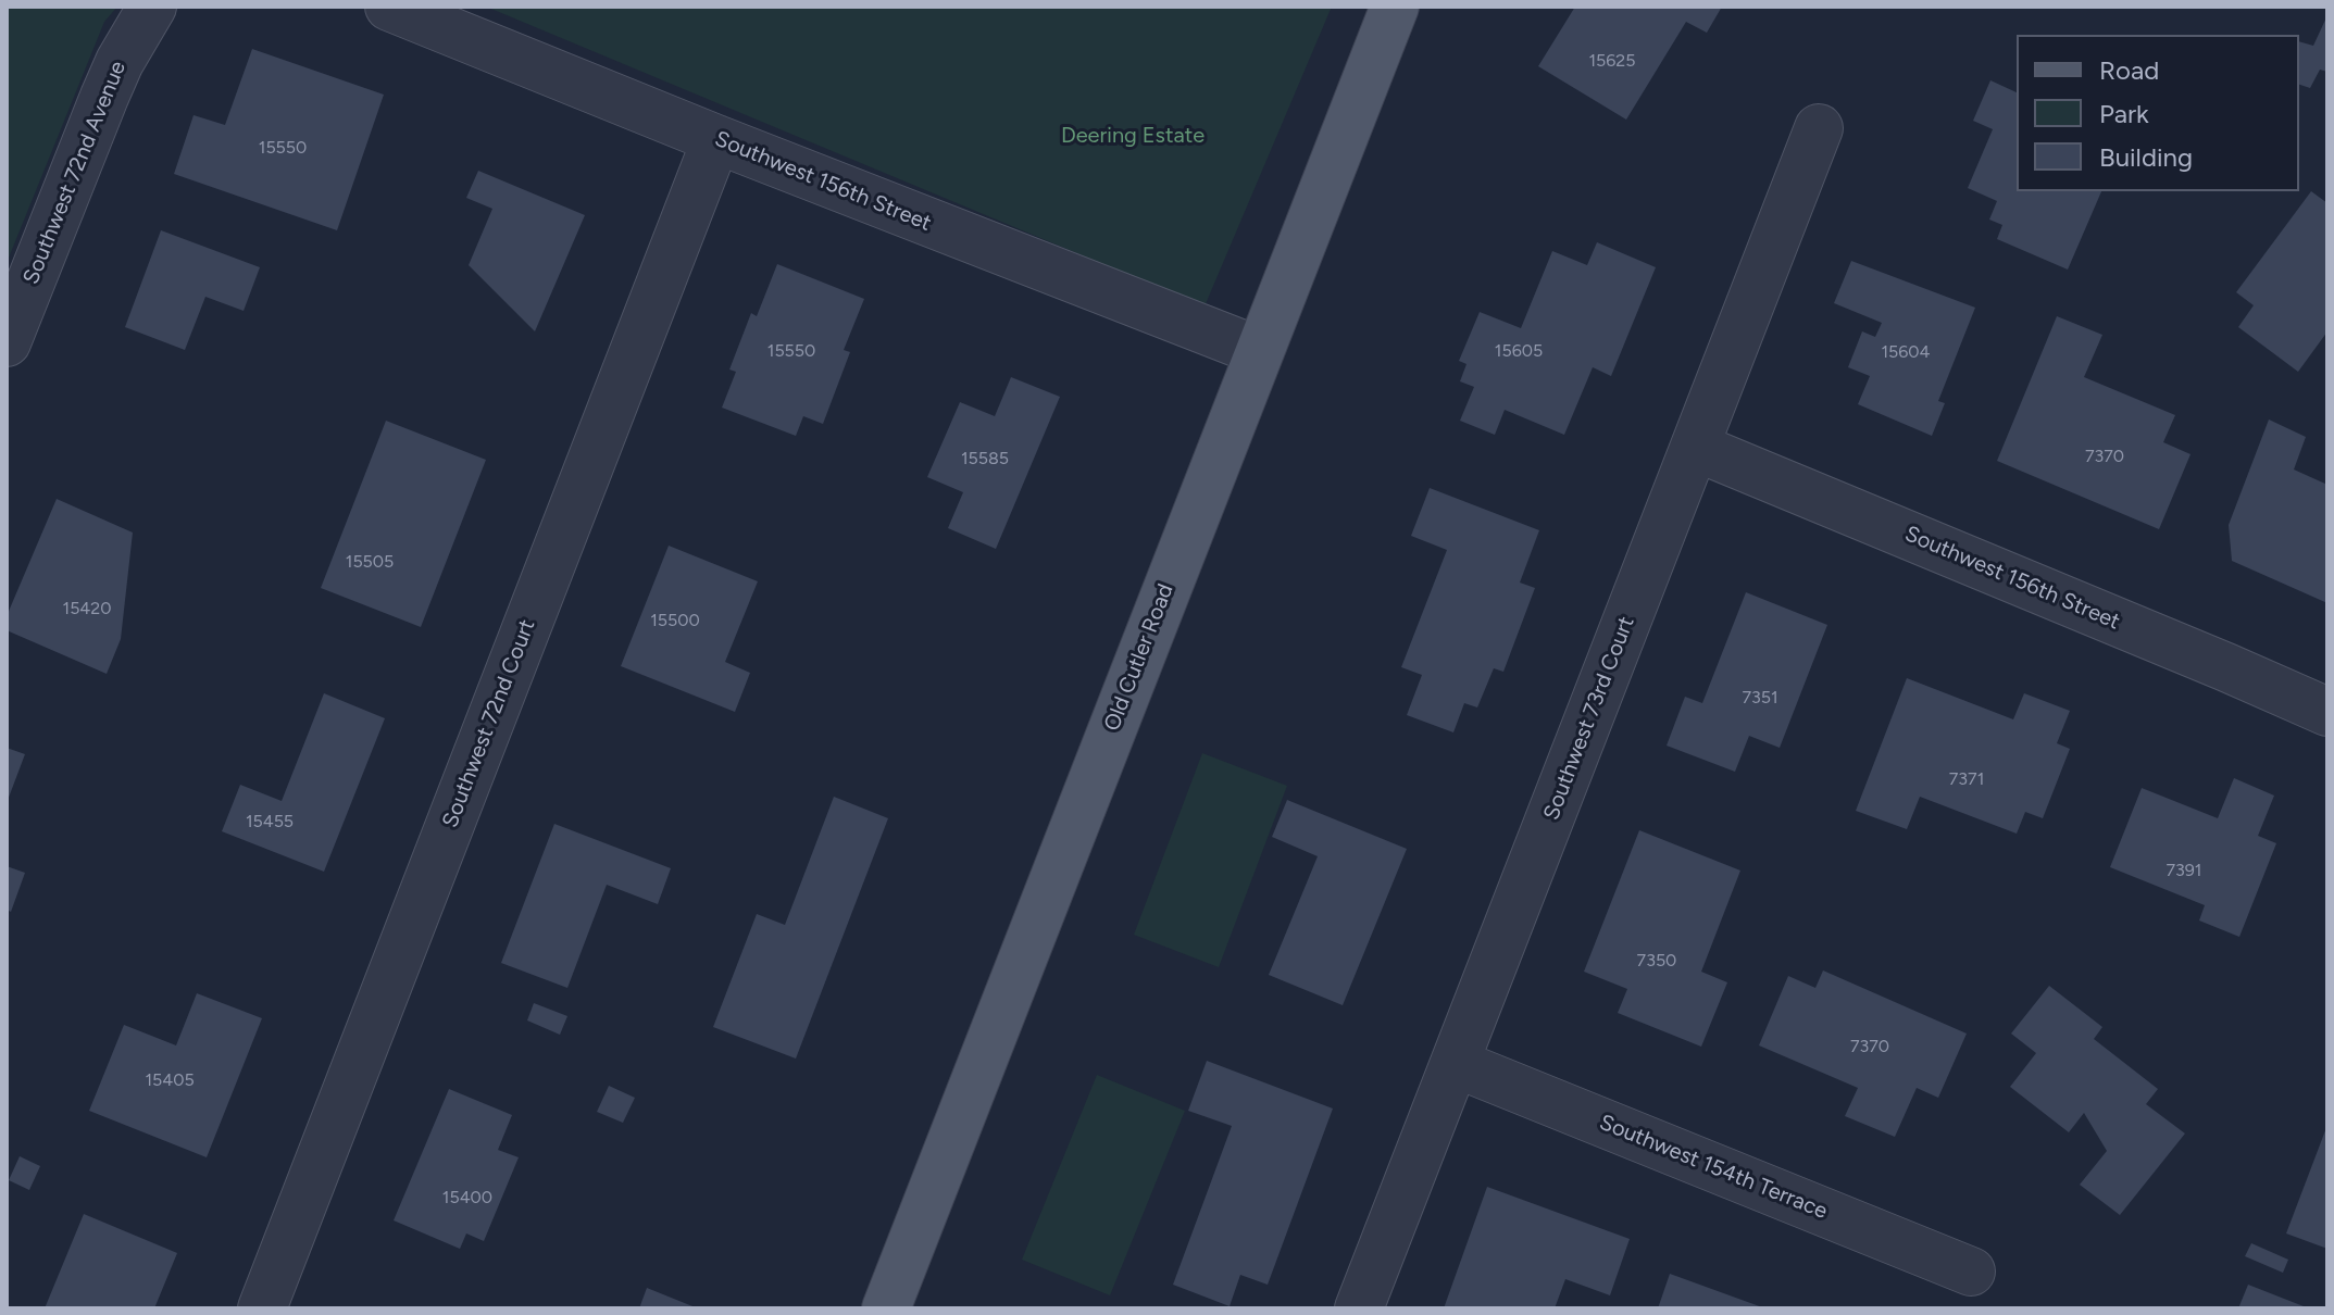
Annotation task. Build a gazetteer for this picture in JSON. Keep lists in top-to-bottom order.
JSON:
{
  "streets": {
    "main road": ["Old Cutler Road"],
    "street": [
      "Southwest 72nd Avenue",
      "Southwest 156th Street",
      "Southwest 73rd Court",
      "Southwest 72nd Court",
      "Southwest 154th Terrace"
    ]
  },
  "crossings": [
    ["Southwest 156th Street", "Old Cutler Road"],
    ["Southwest 156th Street", "Southwest 73rd Court"],
    ["Southwest 156th Street", "Southwest 72nd Court"],
    ["Southwest 73rd Court", "Southwest 154th Terrace"]
  ],
  "parks": ["Deering Estate"],
  "house_numbers": [
    "15625",
    "15550",
    "15550",
    "15605",
    "15604",
    "7370",
    "15585",
    "15505",
    "15420",
    "15500",
    "7351",
    "7371",
    "15455",
    "7391",
    "7350",
    "7370",
    "15405",
    "15400"
  ],
  "legend": ["Road", "Park", "Building"]
}
